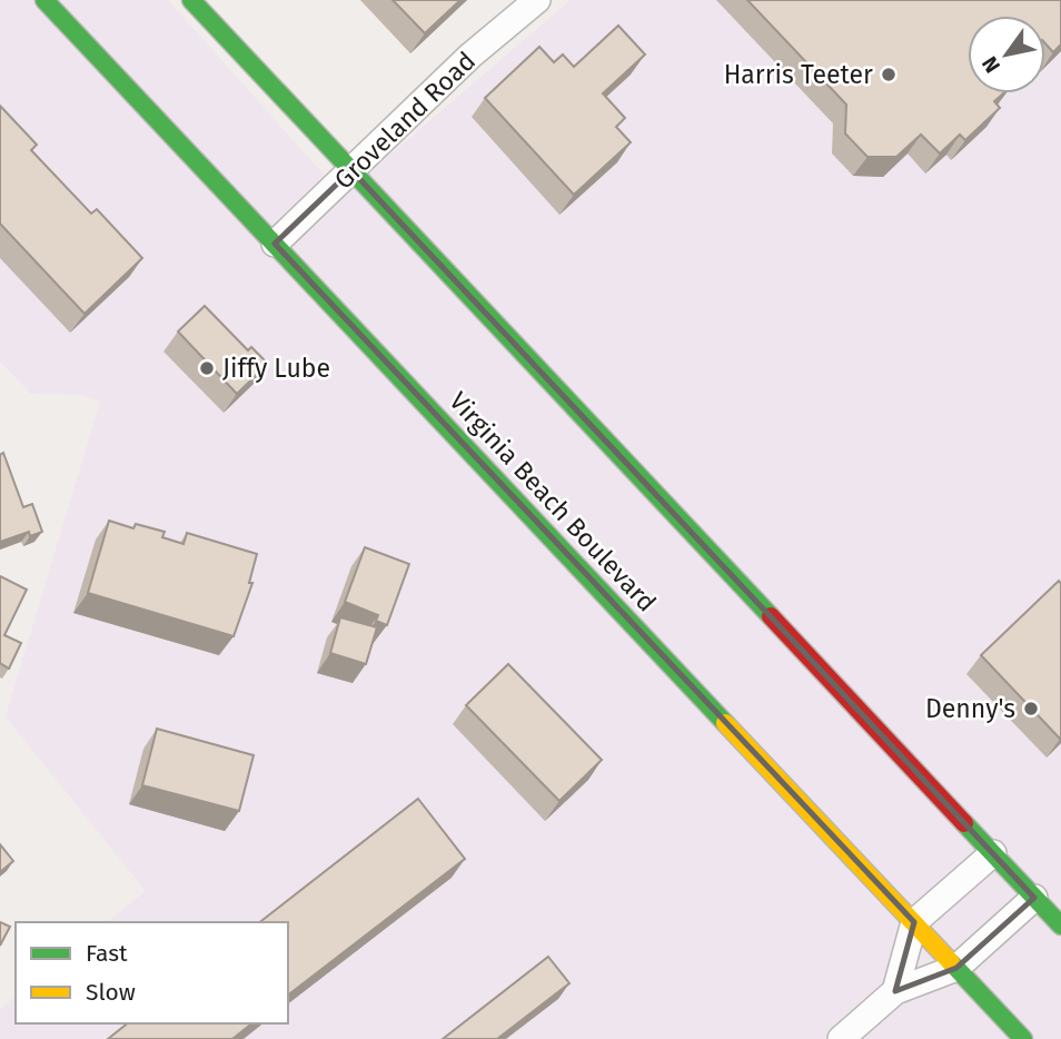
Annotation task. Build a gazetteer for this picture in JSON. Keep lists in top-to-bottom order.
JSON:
{
  "streets": {
    "main road": ["Virginia Beach Boulevard"],
    "street": ["Groveland Road"]
  },
  "crossings": [
    ["Groveland Road", "Virginia Beach Boulevard"]
  ],
  "places": ["Harris Teeter", "Jiffy Lube", "Denny's"],
  "legend": ["Fast", "Slow"],
  "north": "bottom left"
}
